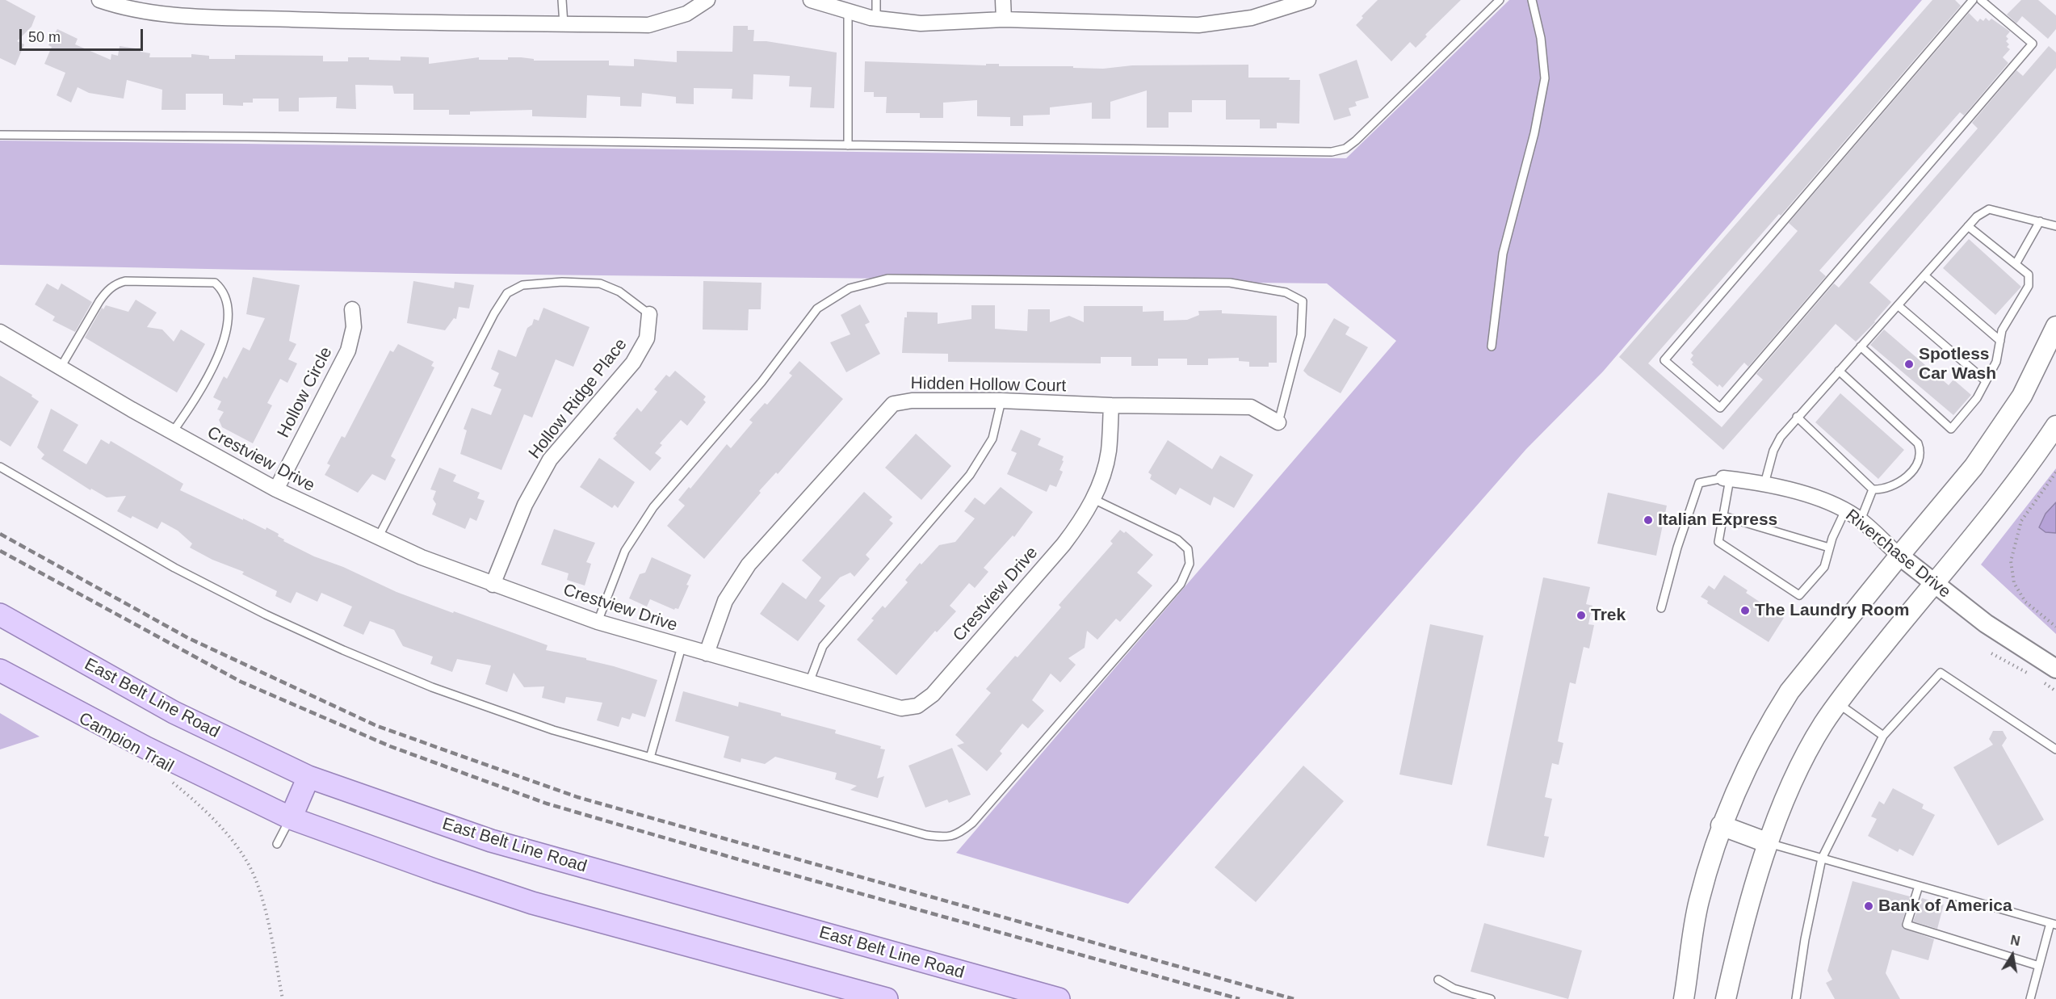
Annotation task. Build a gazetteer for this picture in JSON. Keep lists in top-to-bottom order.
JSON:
{
  "streets": {
    "main road": ["East Belt Line Road"],
    "street": [
      "Hidden Hollow Court",
      "Hollow Circle",
      "Hollow Ridge Place",
      "Crestview Drive",
      "Riverchase Drive"
    ],
    "path": ["Campion Trail"]
  },
  "crossings": [
    ["Hidden Hollow Court", "Crestview Drive"],
    ["Hollow Circle", "Crestview Drive"],
    ["Hollow Ridge Place", "Crestview Drive"]
  ],
  "places": [
    "Spotless Car Wash",
    "Italian Express",
    "The Laundry Room",
    "Trek",
    "Bank of America"
  ],
  "scale_bar": "50 m",
  "north": "top"
}
